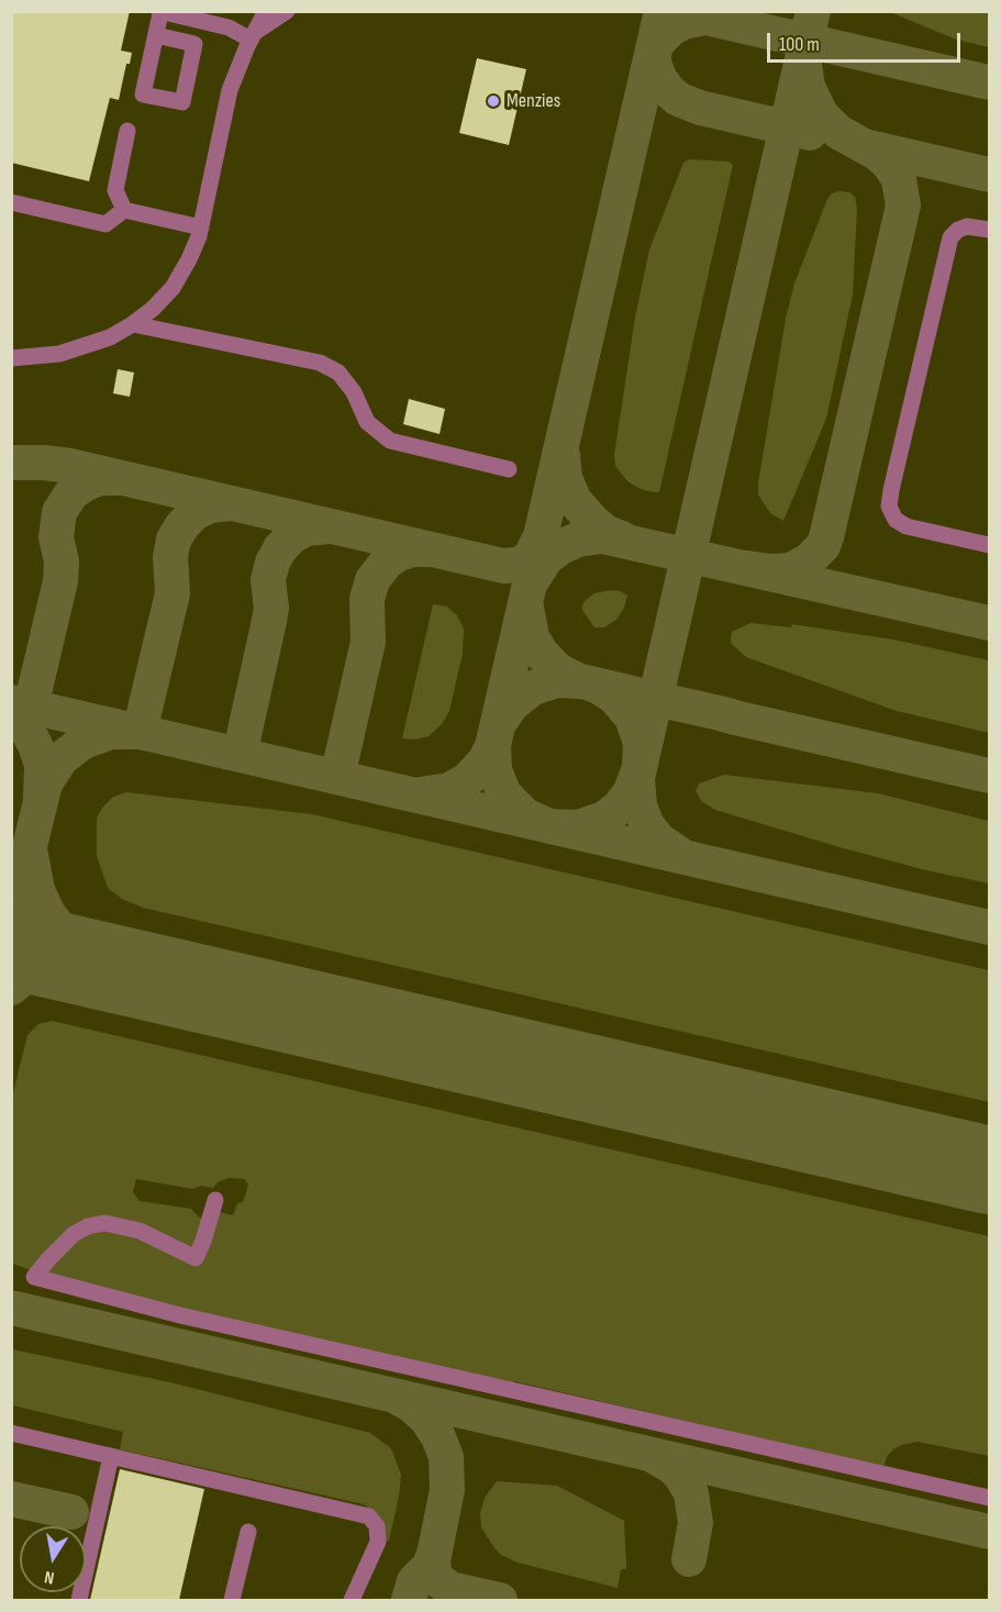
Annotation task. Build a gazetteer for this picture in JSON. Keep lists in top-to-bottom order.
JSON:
{
  "places": ["Menzies"],
  "scale_bar": "100 m",
  "north": "bottom"
}
